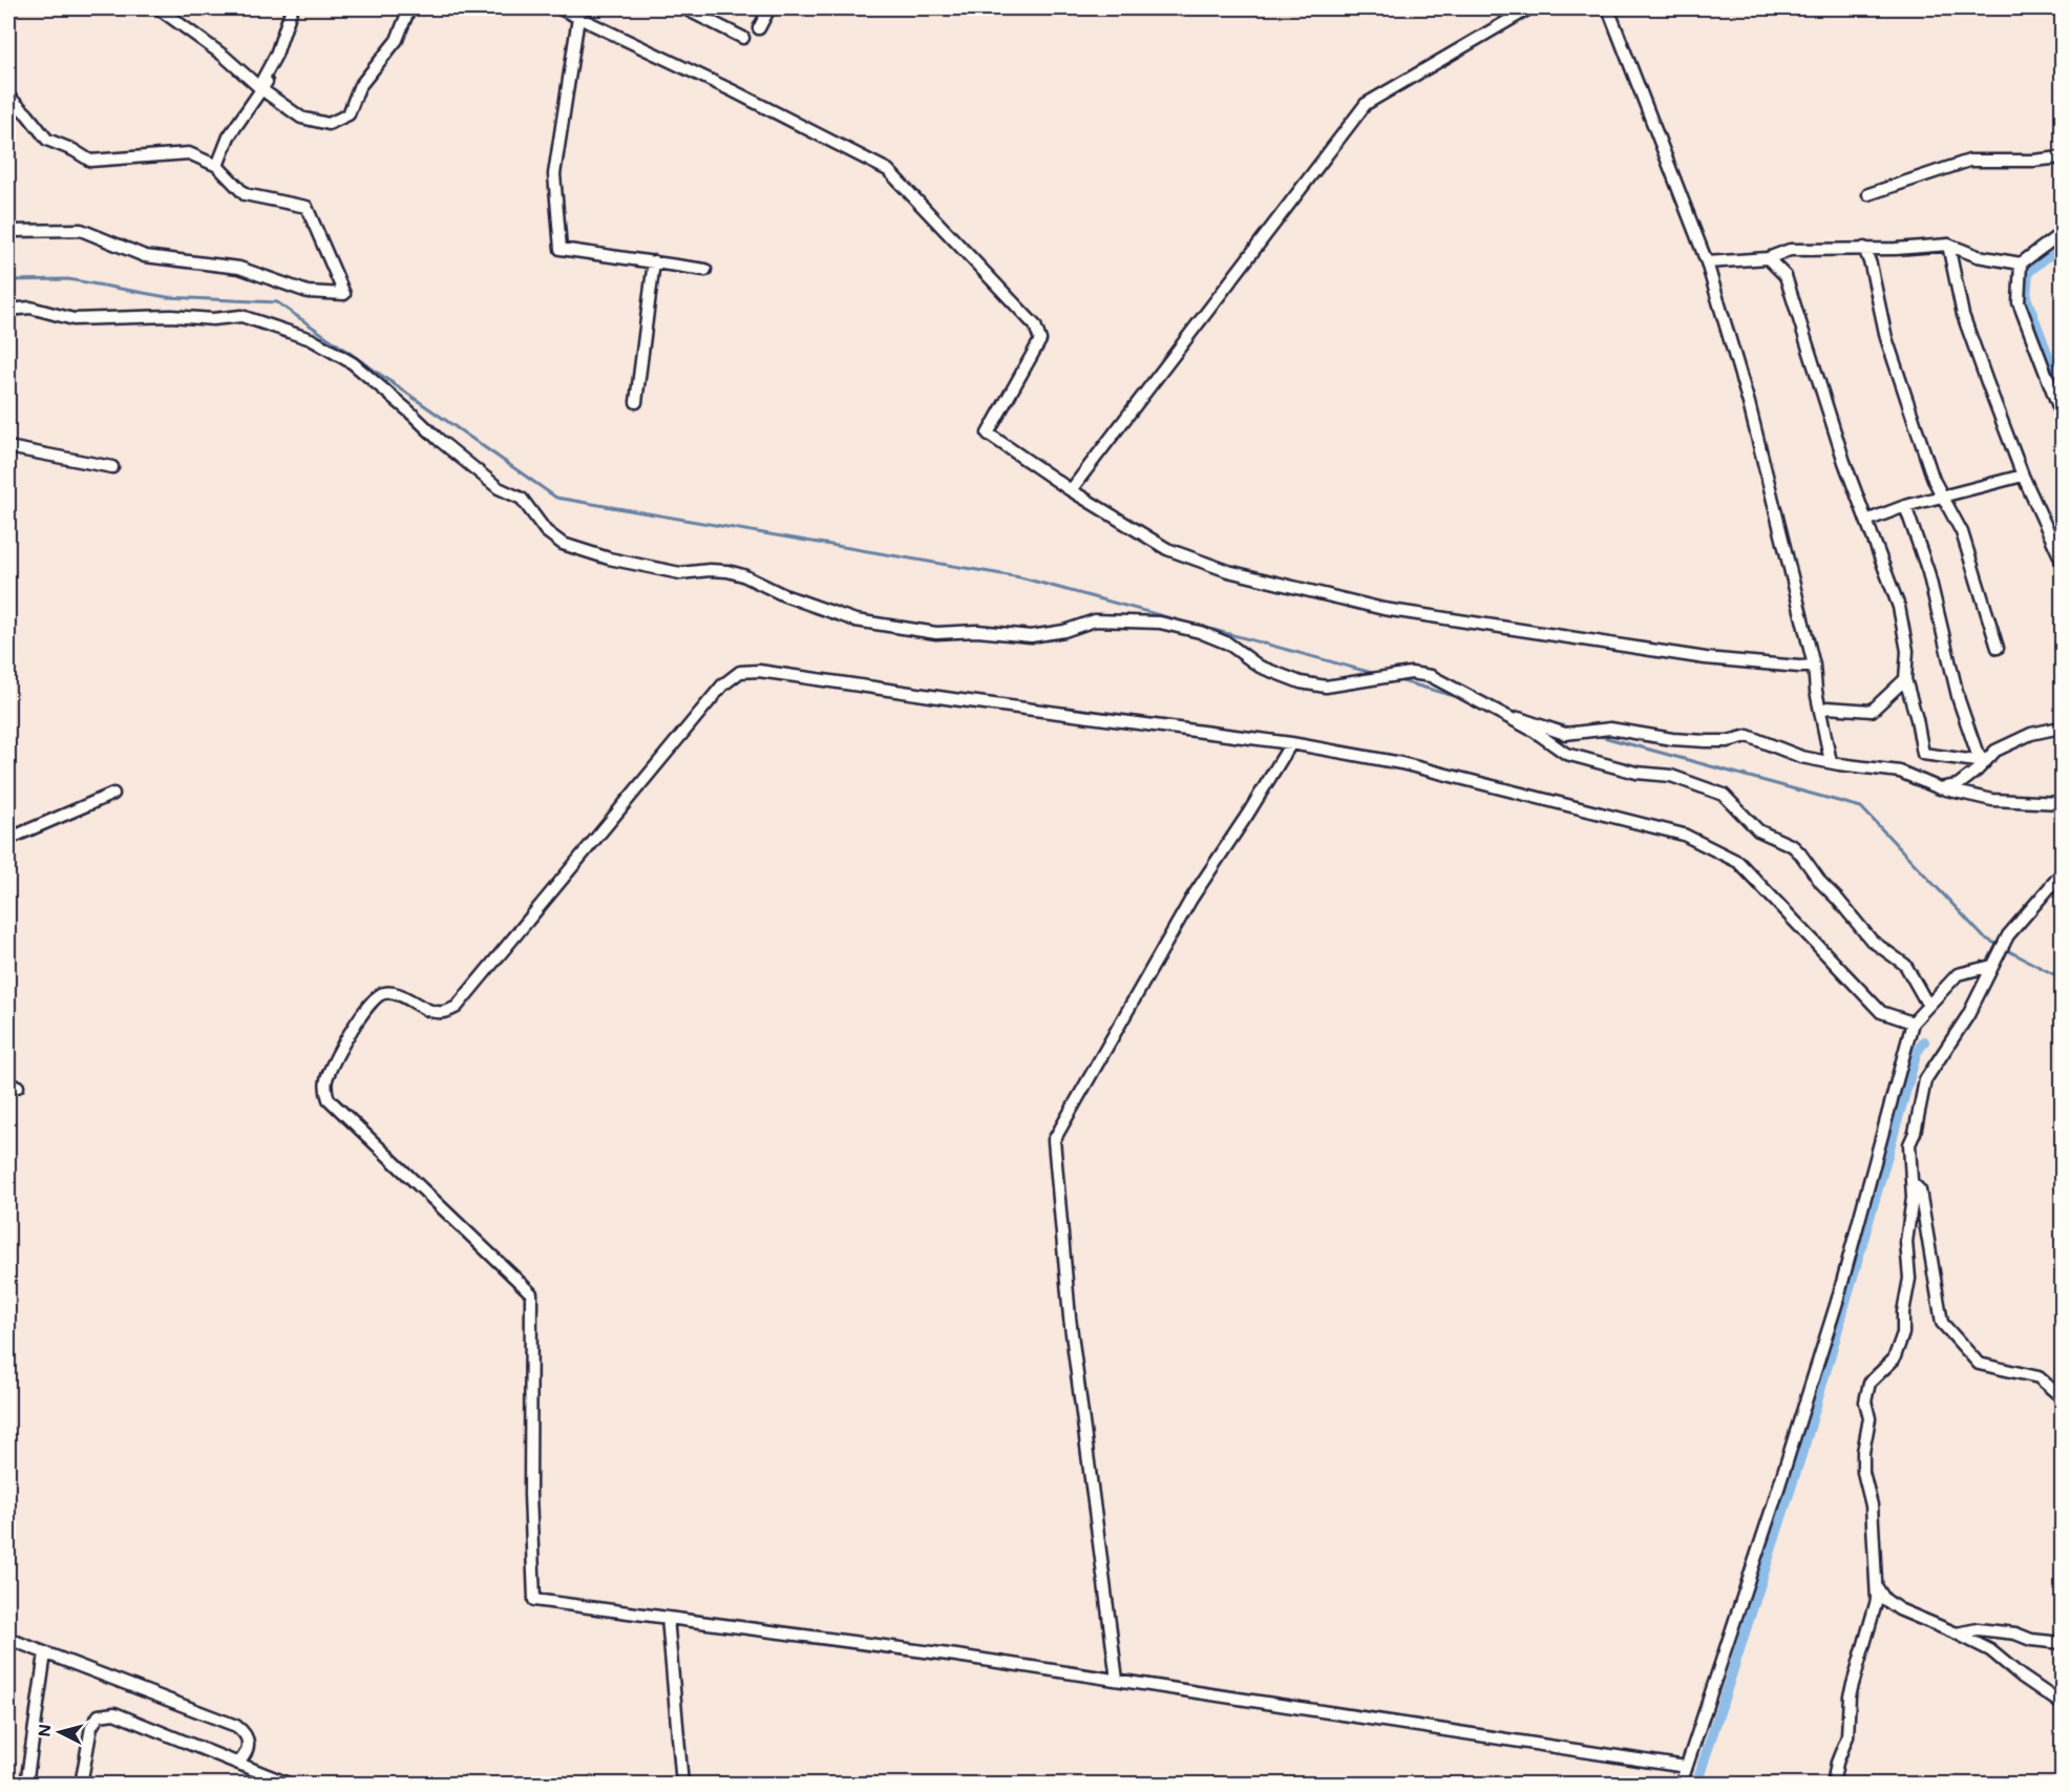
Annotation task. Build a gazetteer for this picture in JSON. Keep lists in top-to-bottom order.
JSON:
{
  "north": "left"
}
